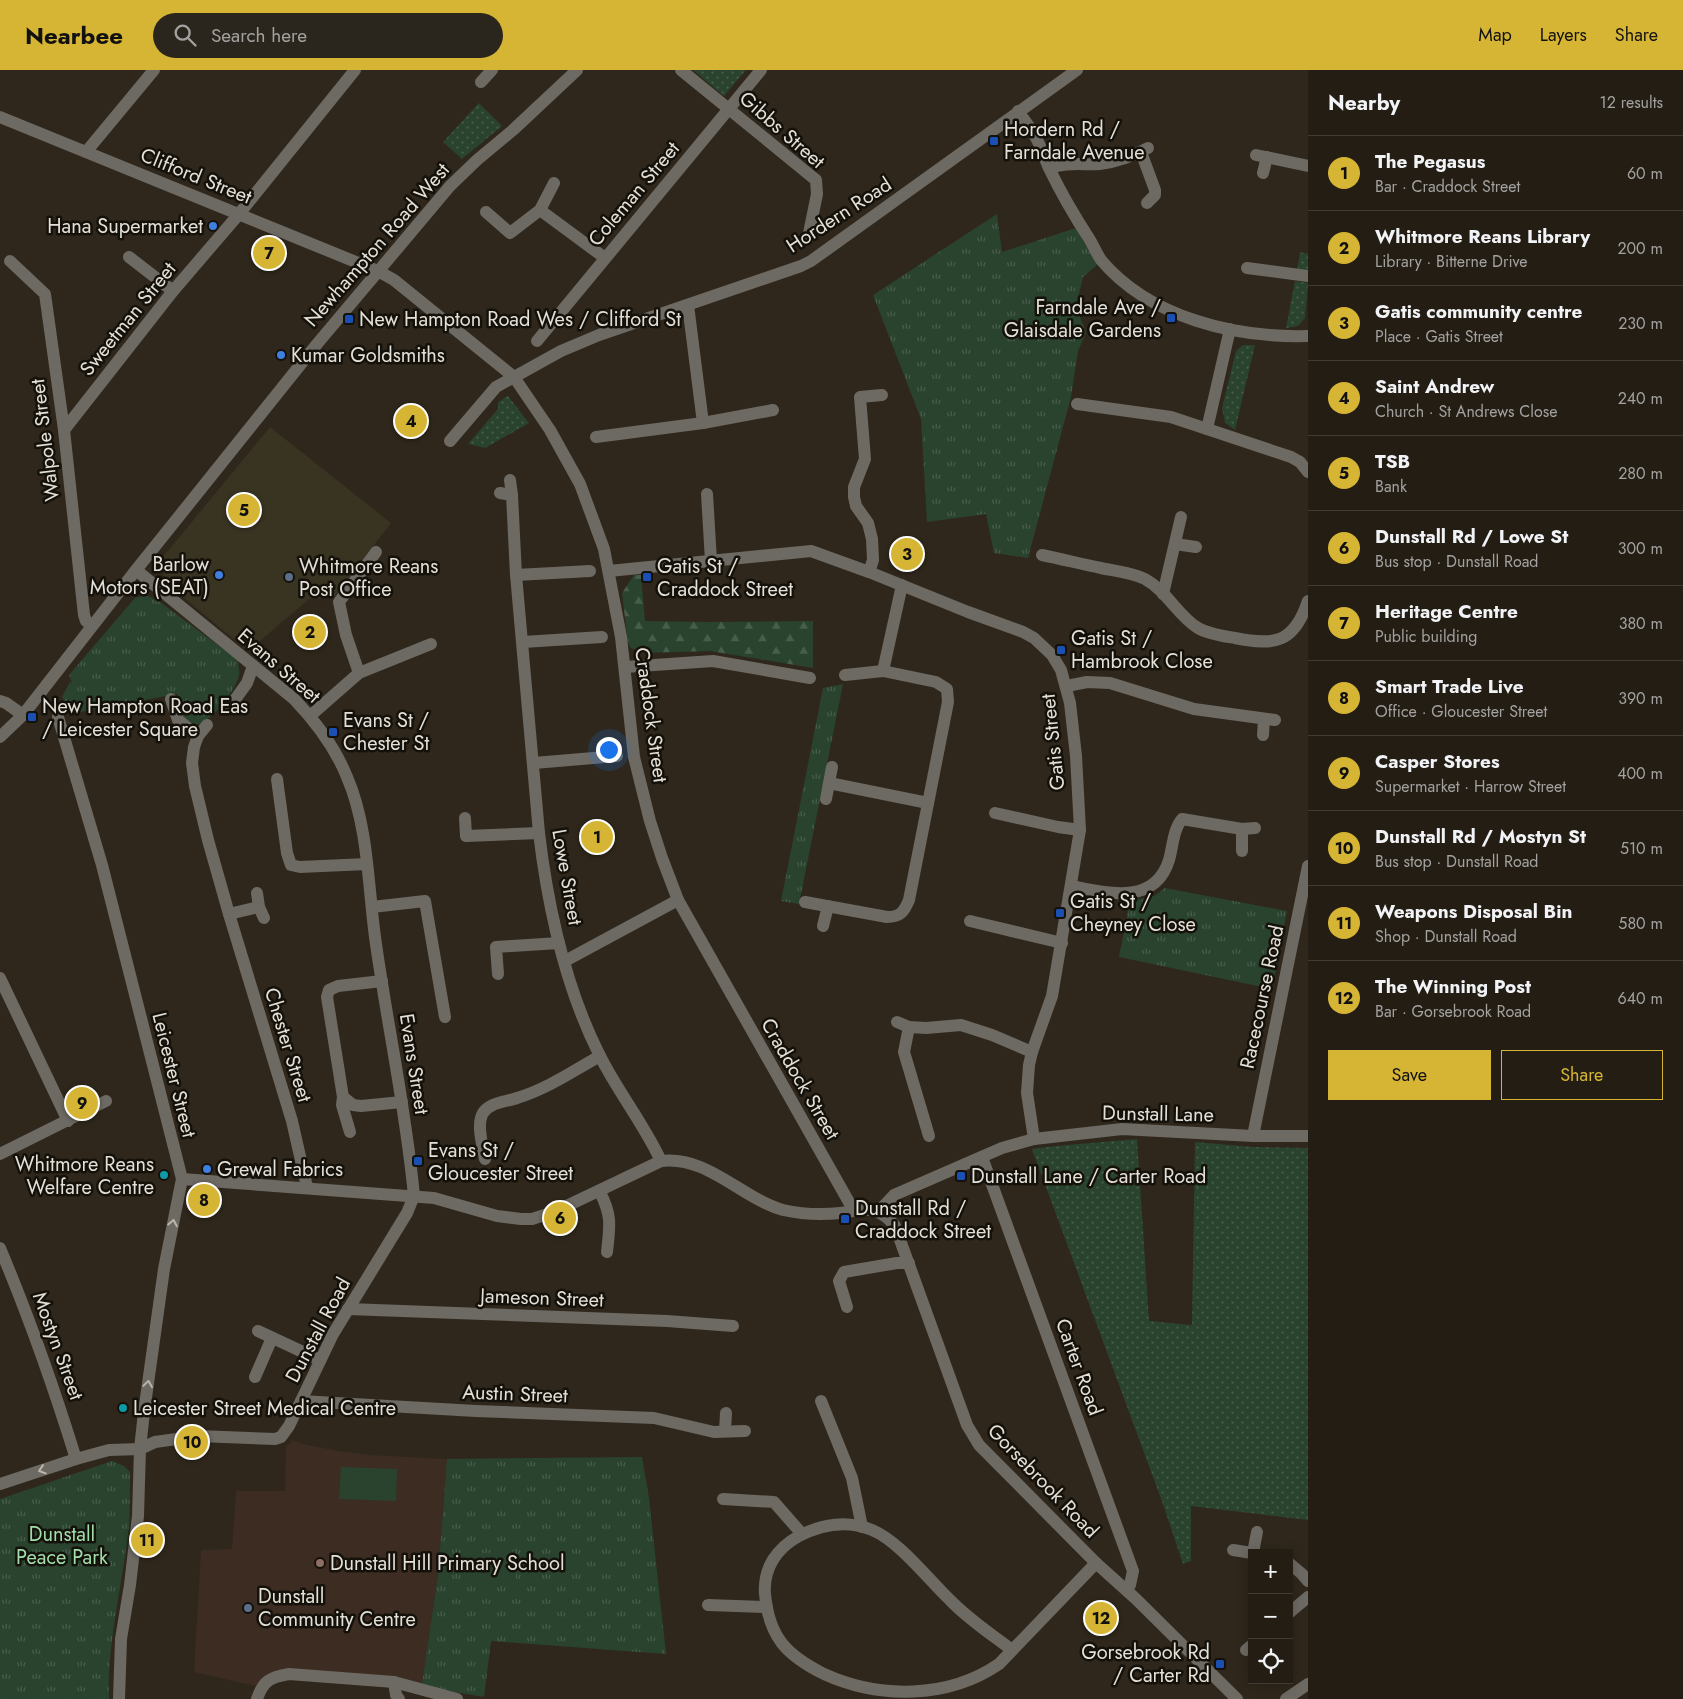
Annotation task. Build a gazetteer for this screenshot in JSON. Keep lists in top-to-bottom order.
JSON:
{
  "streets": {
    "street": [
      "Gibbs Street",
      "Clifford Street",
      "Coleman Street",
      "Hordern Road",
      "Newhampton Road West",
      "Sweetman Street",
      "Walpole Street",
      "Evans Street",
      "Craddock Street",
      "Gatis Street",
      "Lowe Street",
      "Racecourse Road",
      "Chester Street",
      "Leicester Street",
      "Dunstall Lane",
      "Jameson Street",
      "Dunstall Road",
      "Mostyn Street",
      "Carter Road",
      "Austin Street",
      "Gorsebrook Road"
    ]
  },
  "crossings": [
    ["Gibbs Street", "Coleman Street"],
    ["Clifford Street", "Hordern Road"],
    ["Clifford Street", "Newhampton Road West"],
    ["Clifford Street", "Sweetman Street"],
    ["Clifford Street", "Craddock Street"],
    ["Hordern Road", "Craddock Street"],
    ["Newhampton Road West", "Walpole Street"],
    ["Newhampton Road West", "Evans Street"],
    ["Sweetman Street", "Walpole Street"],
    ["Evans Street", "Dunstall Road"],
    ["Craddock Street", "Gatis Street"],
    ["Gatis Street", "Dunstall Lane"],
    ["Racecourse Road", "Dunstall Lane"],
    ["Leicester Street", "Dunstall Road"],
    ["Dunstall Lane", "Carter Road"],
    ["Jameson Street", "Dunstall Road"],
    ["Dunstall Road", "Mostyn Street"],
    ["Dunstall Road", "Austin Street"],
    ["Carter Road", "Gorsebrook Road"]
  ],
  "one_way": ["Leicester Street"],
  "parks": ["Dunstall Peace Park"],
  "places": {
    "transit": [
      "Hordern Rd / Farndale Avenue",
      "Farndale Ave / Glaisdale Gardens",
      "New Hampton Road Wes / Clifford St",
      "Gatis St / Craddock Street",
      "Gatis St / Hambrook Close",
      "New Hampton Road Eas / Leicester Square",
      "Evans St / Chester St",
      "Gatis St / Cheyney Close",
      "Evans St / Gloucester Street",
      "Dunstall Lane / Carter Road",
      "Dunstall Rd / Craddock Street",
      "Gorsebrook Rd / Carter Rd"
    ],
    "other": [
      "Hana Supermarket",
      "Kumar Goldsmiths",
      "Barlow Motors (SEAT)",
      "Whitmore Reans Post Office",
      "Grewal Fabrics",
      "Whitmore Reans Welfare Centre",
      "Leicester Street Medical Centre",
      "Dunstall Hill Primary School",
      "Dunstall Community Centre"
    ]
  },
  "page": {
    "header": "Nearbee",
    "search": "Search here",
    "nav": ["Map", "Layers", "Share"],
    "heading": ["Nearby", "12 results"],
    "list": [
      {
        "mark": "1",
        "name": "The Pegasus",
        "note": "Bar · Craddock Street",
        "value": "60 m"
      },
      {
        "mark": "2",
        "name": "Whitmore Reans Library",
        "note": "Library · Bitterne Drive",
        "value": "200 m"
      },
      {
        "mark": "3",
        "name": "Gatis community centre",
        "note": "Place · Gatis Street",
        "value": "230 m"
      },
      {
        "mark": "4",
        "name": "Saint Andrew",
        "note": "Church · St Andrews Close",
        "value": "240 m"
      },
      {
        "mark": "5",
        "name": "TSB",
        "note": "Bank",
        "value": "280 m"
      },
      {
        "mark": "6",
        "name": "Dunstall Rd / Lowe St",
        "note": "Bus stop · Dunstall Road",
        "value": "300 m"
      },
      {
        "mark": "7",
        "name": "Heritage Centre",
        "note": "Public building",
        "value": "380 m"
      },
      {
        "mark": "8",
        "name": "Smart Trade Live",
        "note": "Office · Gloucester Street",
        "value": "390 m"
      },
      {
        "mark": "9",
        "name": "Casper Stores",
        "note": "Supermarket · Harrow Street",
        "value": "400 m"
      },
      {
        "mark": "10",
        "name": "Dunstall Rd / Mostyn St",
        "note": "Bus stop · Dunstall Road",
        "value": "510 m"
      },
      {
        "mark": "11",
        "name": "Weapons Disposal Bin",
        "note": "Shop · Dunstall Road",
        "value": "580 m"
      },
      {
        "mark": "12",
        "name": "The Winning Post",
        "note": "Bar · Gorsebrook Road",
        "value": "640 m"
      }
    ],
    "pins": [
      "7",
      "4",
      "5",
      "3",
      "2",
      "1",
      "9",
      "8",
      "6",
      "10",
      "11",
      "12"
    ],
    "buttons": ["Save", "Share"],
    "map_buttons": ["+", "−"]
  }
}
